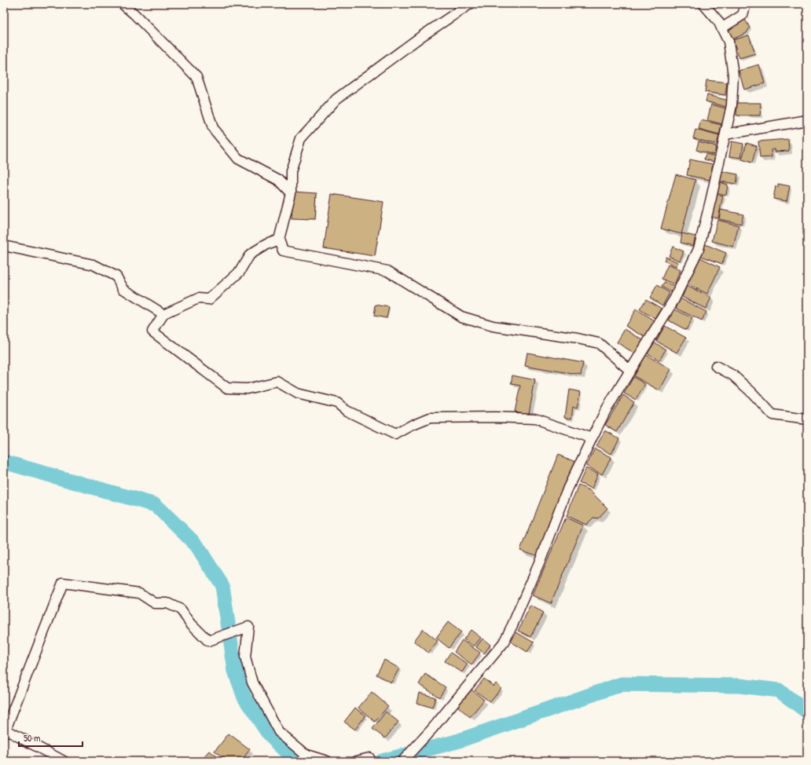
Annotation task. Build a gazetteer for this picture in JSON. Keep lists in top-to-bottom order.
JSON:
{
  "scale_bar": "50 m"
}
